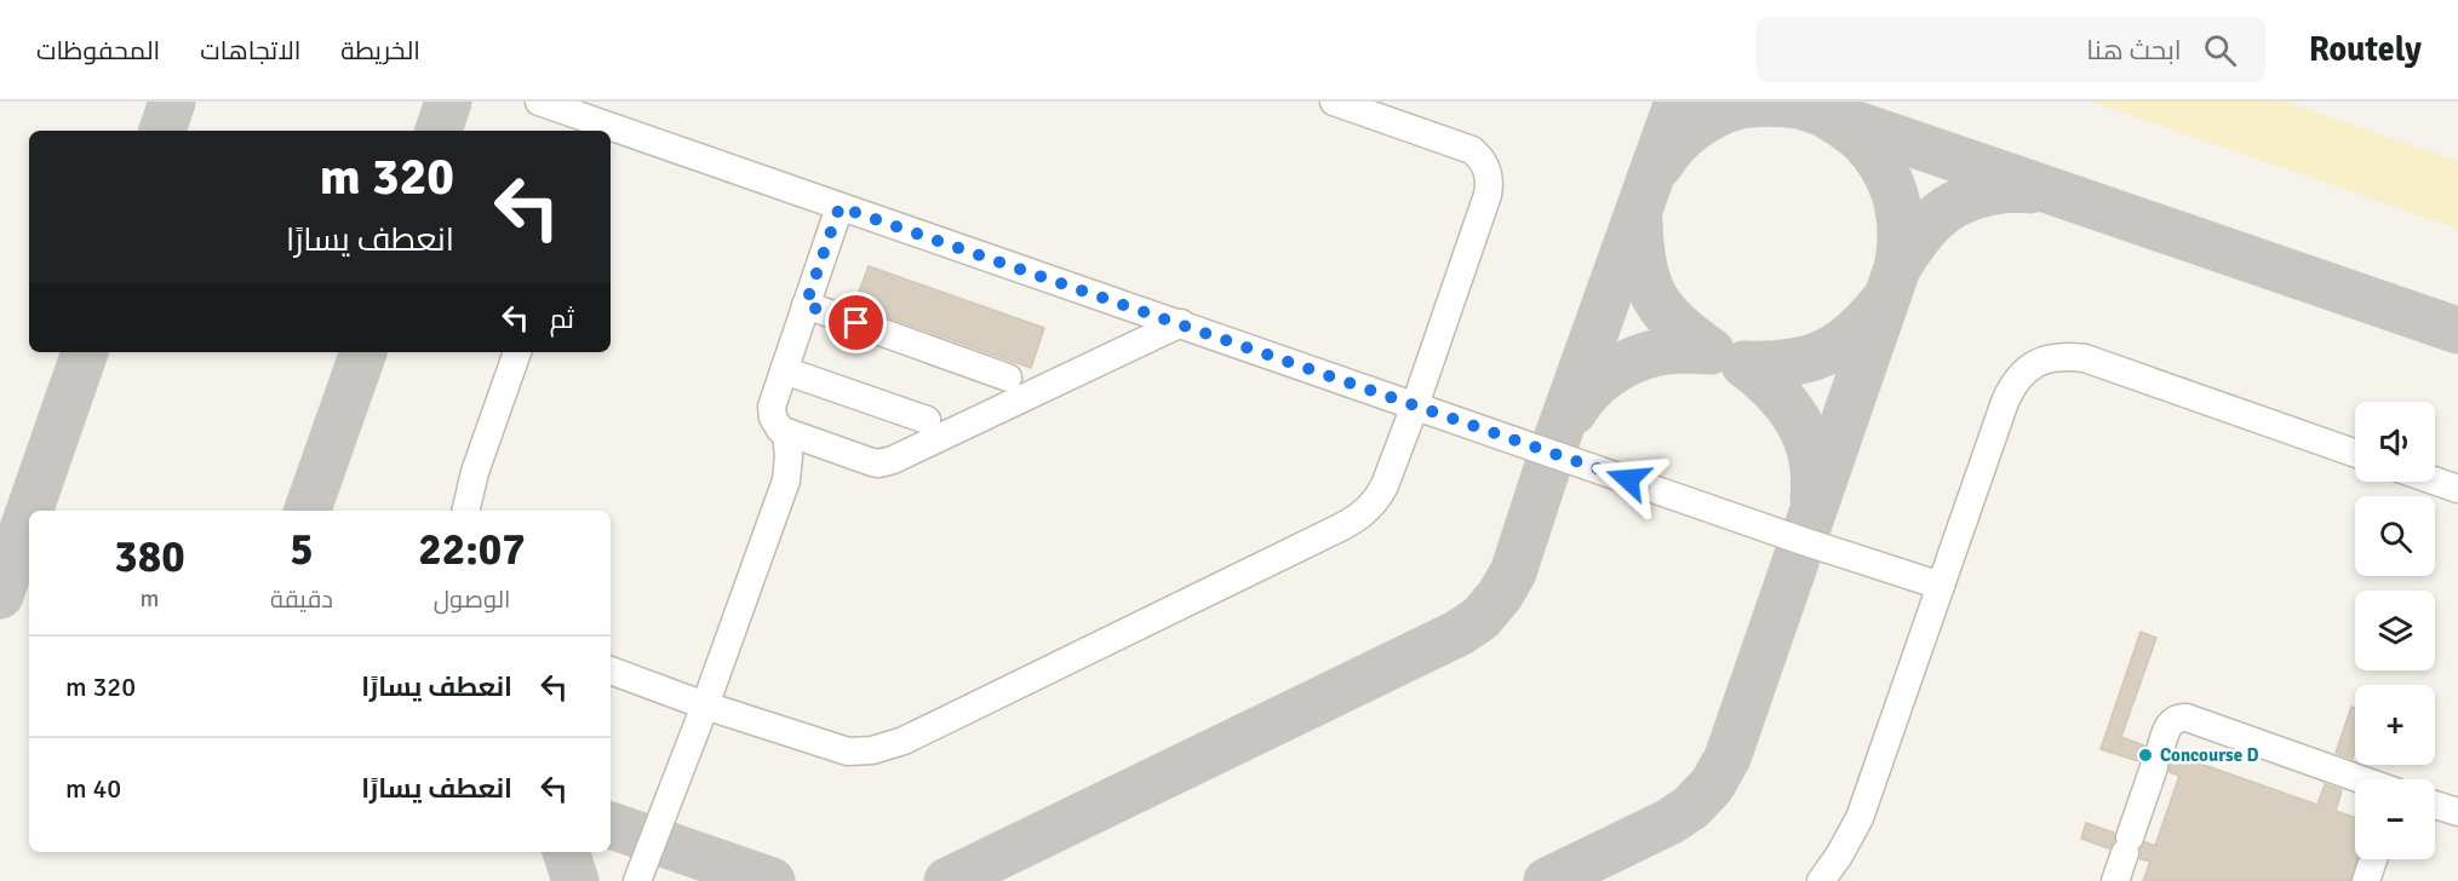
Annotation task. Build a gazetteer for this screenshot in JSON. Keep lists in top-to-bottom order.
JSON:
{
  "places": ["Concourse D"],
  "page": {
    "header": "Routely",
    "search": "ابحث هنا",
    "nav": ["الخريطة", "الاتجاهات", "المحفوظات"],
    "turn": ["320 m", "انعطف يسارًا"],
    "then": "ثم",
    "map_buttons": ["+", "−"],
    "eta": [
      "22:07",
      "الوصول",
      "5",
      "دقيقة",
      "380",
      "m"
    ],
    "list": [
      {
        "name": "انعطف يسارًا",
        "value": "320 m"
      },
      {
        "name": "انعطف يسارًا",
        "value": "40 m"
      }
    ]
  }
}
